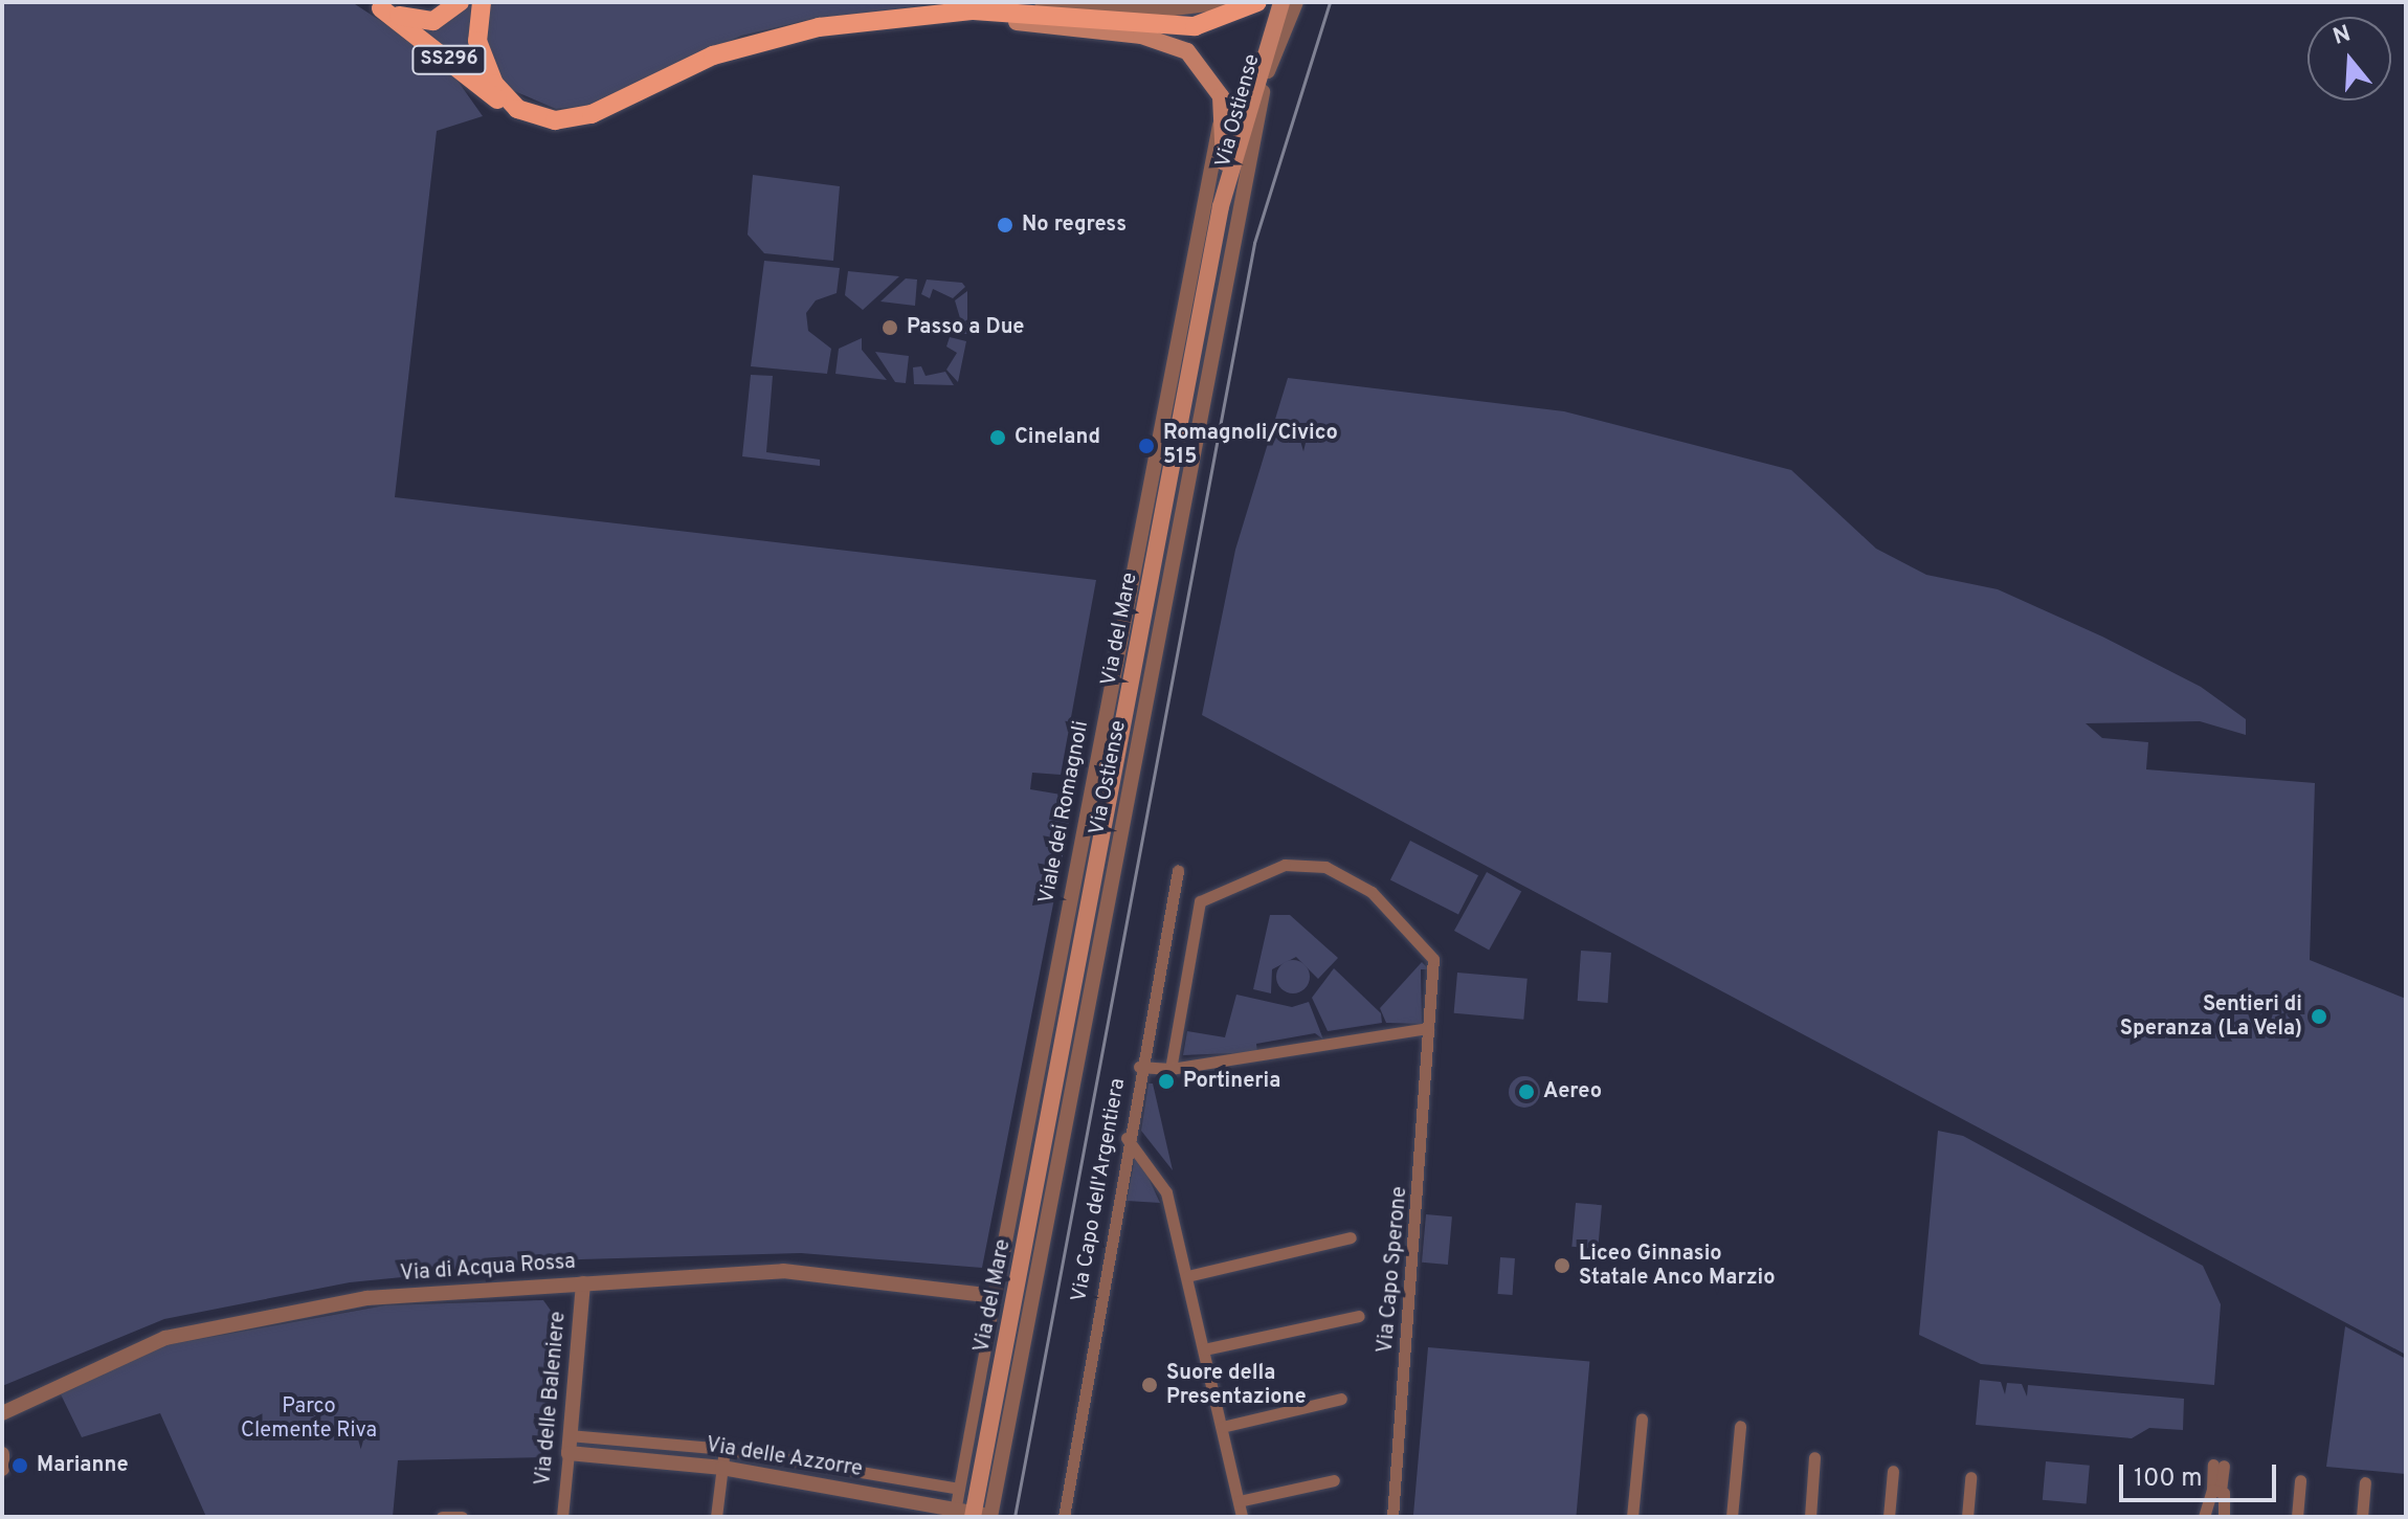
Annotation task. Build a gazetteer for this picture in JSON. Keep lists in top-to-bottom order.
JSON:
{
  "streets": {
    "main road": ["SS296", "Via del Mare", "Viale dei Romagnoli"],
    "street": [
      "Via Ostiense",
      "Via Capo dell'Argentiera",
      "Via di Acqua Rossa",
      "Via Capo Sperone",
      "Via delle Baleniere",
      "Via delle Azzorre"
    ]
  },
  "crossings": [
    ["SS296", "Viale dei Romagnoli"],
    ["Via Ostiense", "Via del Mare"],
    ["Via Ostiense", "Via delle Azzorre"],
    ["Via del Mare", "Viale dei Romagnoli"],
    ["Via del Mare", "Via delle Azzorre"],
    ["Viale dei Romagnoli", "Via di Acqua Rossa"],
    ["Viale dei Romagnoli", "Via delle Azzorre"],
    ["Via di Acqua Rossa", "Via delle Baleniere"],
    ["Via delle Baleniere", "Via delle Azzorre"]
  ],
  "parks": ["Parco Clemente Riva"],
  "places": [
    "No regress",
    "Passo a Due",
    "Cineland",
    "Romagnoli/Civico 515",
    "Sentieri di Speranza (La Vela)",
    "Portineria",
    "Aereo",
    "Liceo Ginnasio Statale Anco Marzio",
    "Suore della Presentazione",
    "Marianne"
  ],
  "scale_bar": "100 m",
  "north": "top"
}
